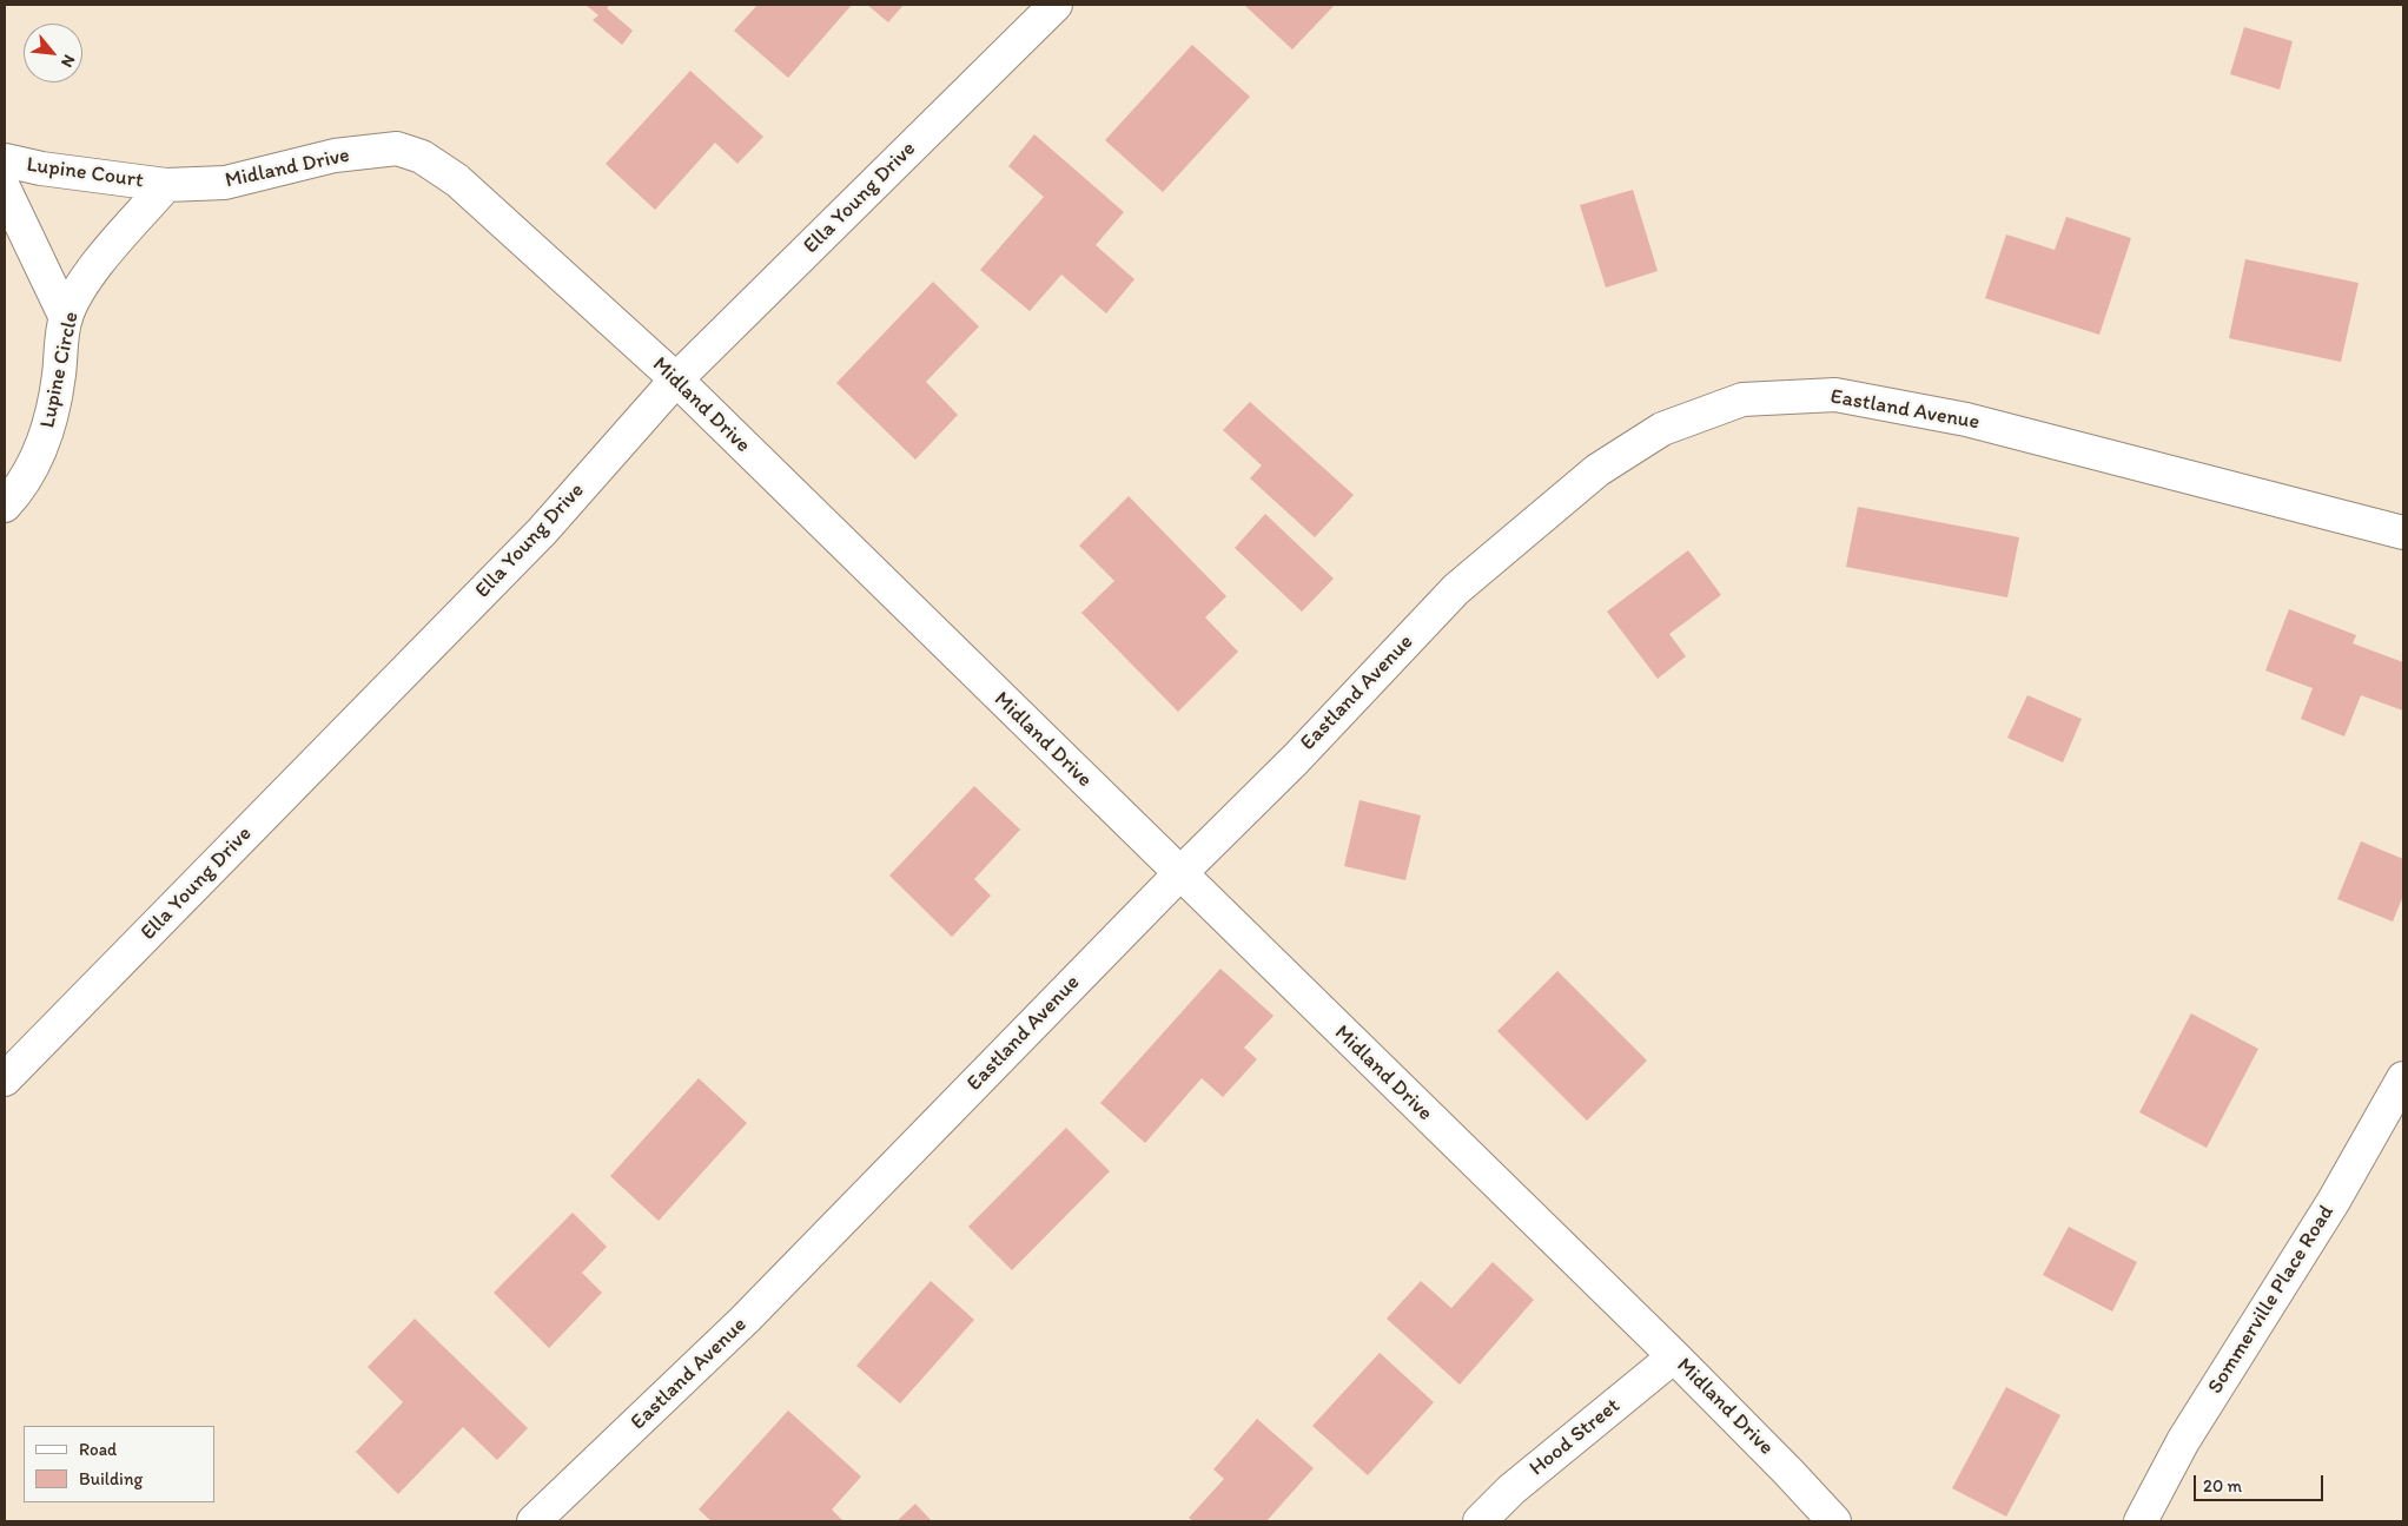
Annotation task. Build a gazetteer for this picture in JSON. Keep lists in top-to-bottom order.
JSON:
{
  "streets": {
    "street": [
      "Midland Drive",
      "Lupine Court",
      "Ella Young Drive",
      "Lupine Circle",
      "Eastland Avenue",
      "Sommerville Place Road",
      "Hood Street"
    ]
  },
  "crossings": [
    ["Midland Drive", "Lupine Court"],
    ["Midland Drive", "Ella Young Drive"],
    ["Midland Drive", "Lupine Circle"],
    ["Midland Drive", "Eastland Avenue"],
    ["Midland Drive", "Hood Street"],
    ["Lupine Court", "Lupine Circle"]
  ],
  "legend": ["Road", "Building"],
  "scale_bar": "20 m",
  "north": "bottom right"
}
